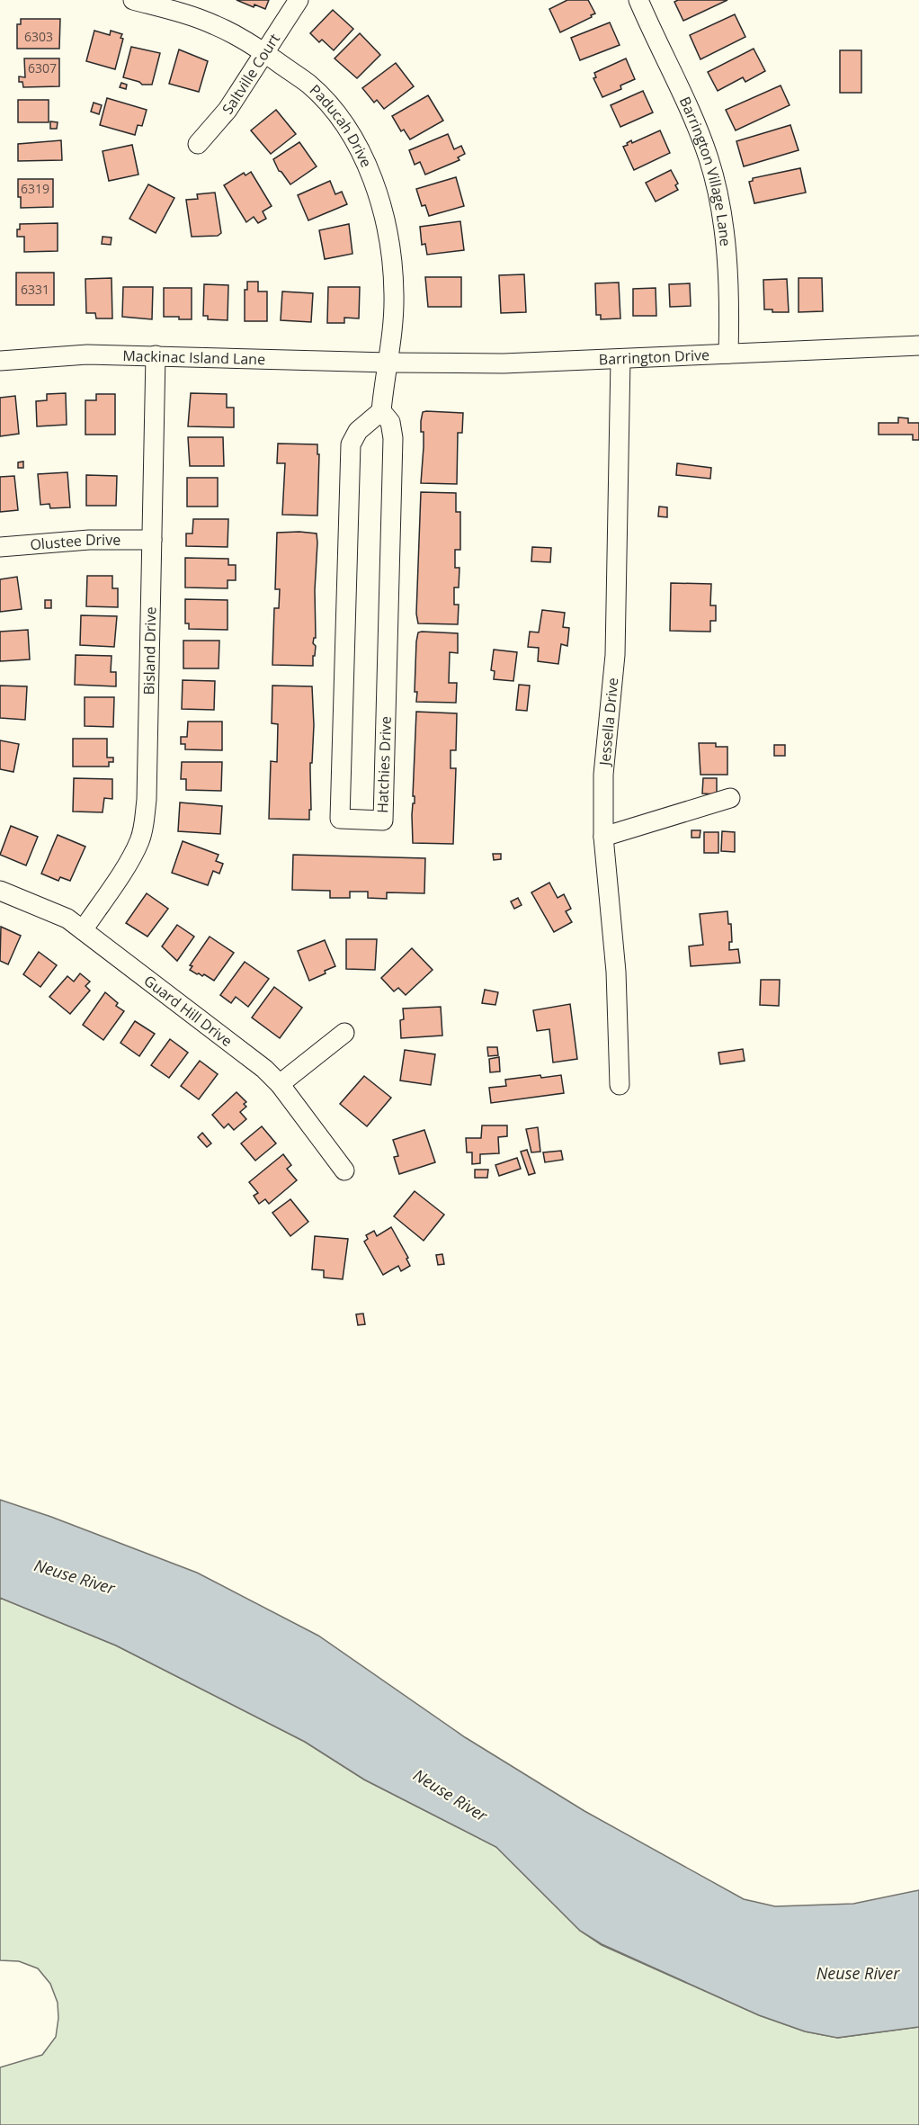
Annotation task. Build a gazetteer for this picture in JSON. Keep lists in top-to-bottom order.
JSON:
{
  "streets": {
    "street": [
      "Saltville Court",
      "Paducah Drive",
      "Barrington Village Lane",
      "Mackinac Island Lane",
      "Barrington Drive",
      "Olustee Drive",
      "Bisland Drive",
      "Jessella Drive",
      "Hatchies Drive",
      "Guard Hill Drive"
    ]
  },
  "crossings": [
    ["Saltville Court", "Paducah Drive"],
    ["Paducah Drive", "Mackinac Island Lane"],
    ["Paducah Drive", "Barrington Drive"],
    ["Barrington Village Lane", "Barrington Drive"],
    ["Mackinac Island Lane", "Barrington Drive"],
    ["Mackinac Island Lane", "Bisland Drive"],
    ["Barrington Drive", "Jessella Drive"],
    ["Olustee Drive", "Bisland Drive"],
    ["Bisland Drive", "Guard Hill Drive"]
  ],
  "water": ["Neuse River"],
  "house_numbers": [
    "6303",
    "6307",
    "6319",
    "6331"
  ]
}
